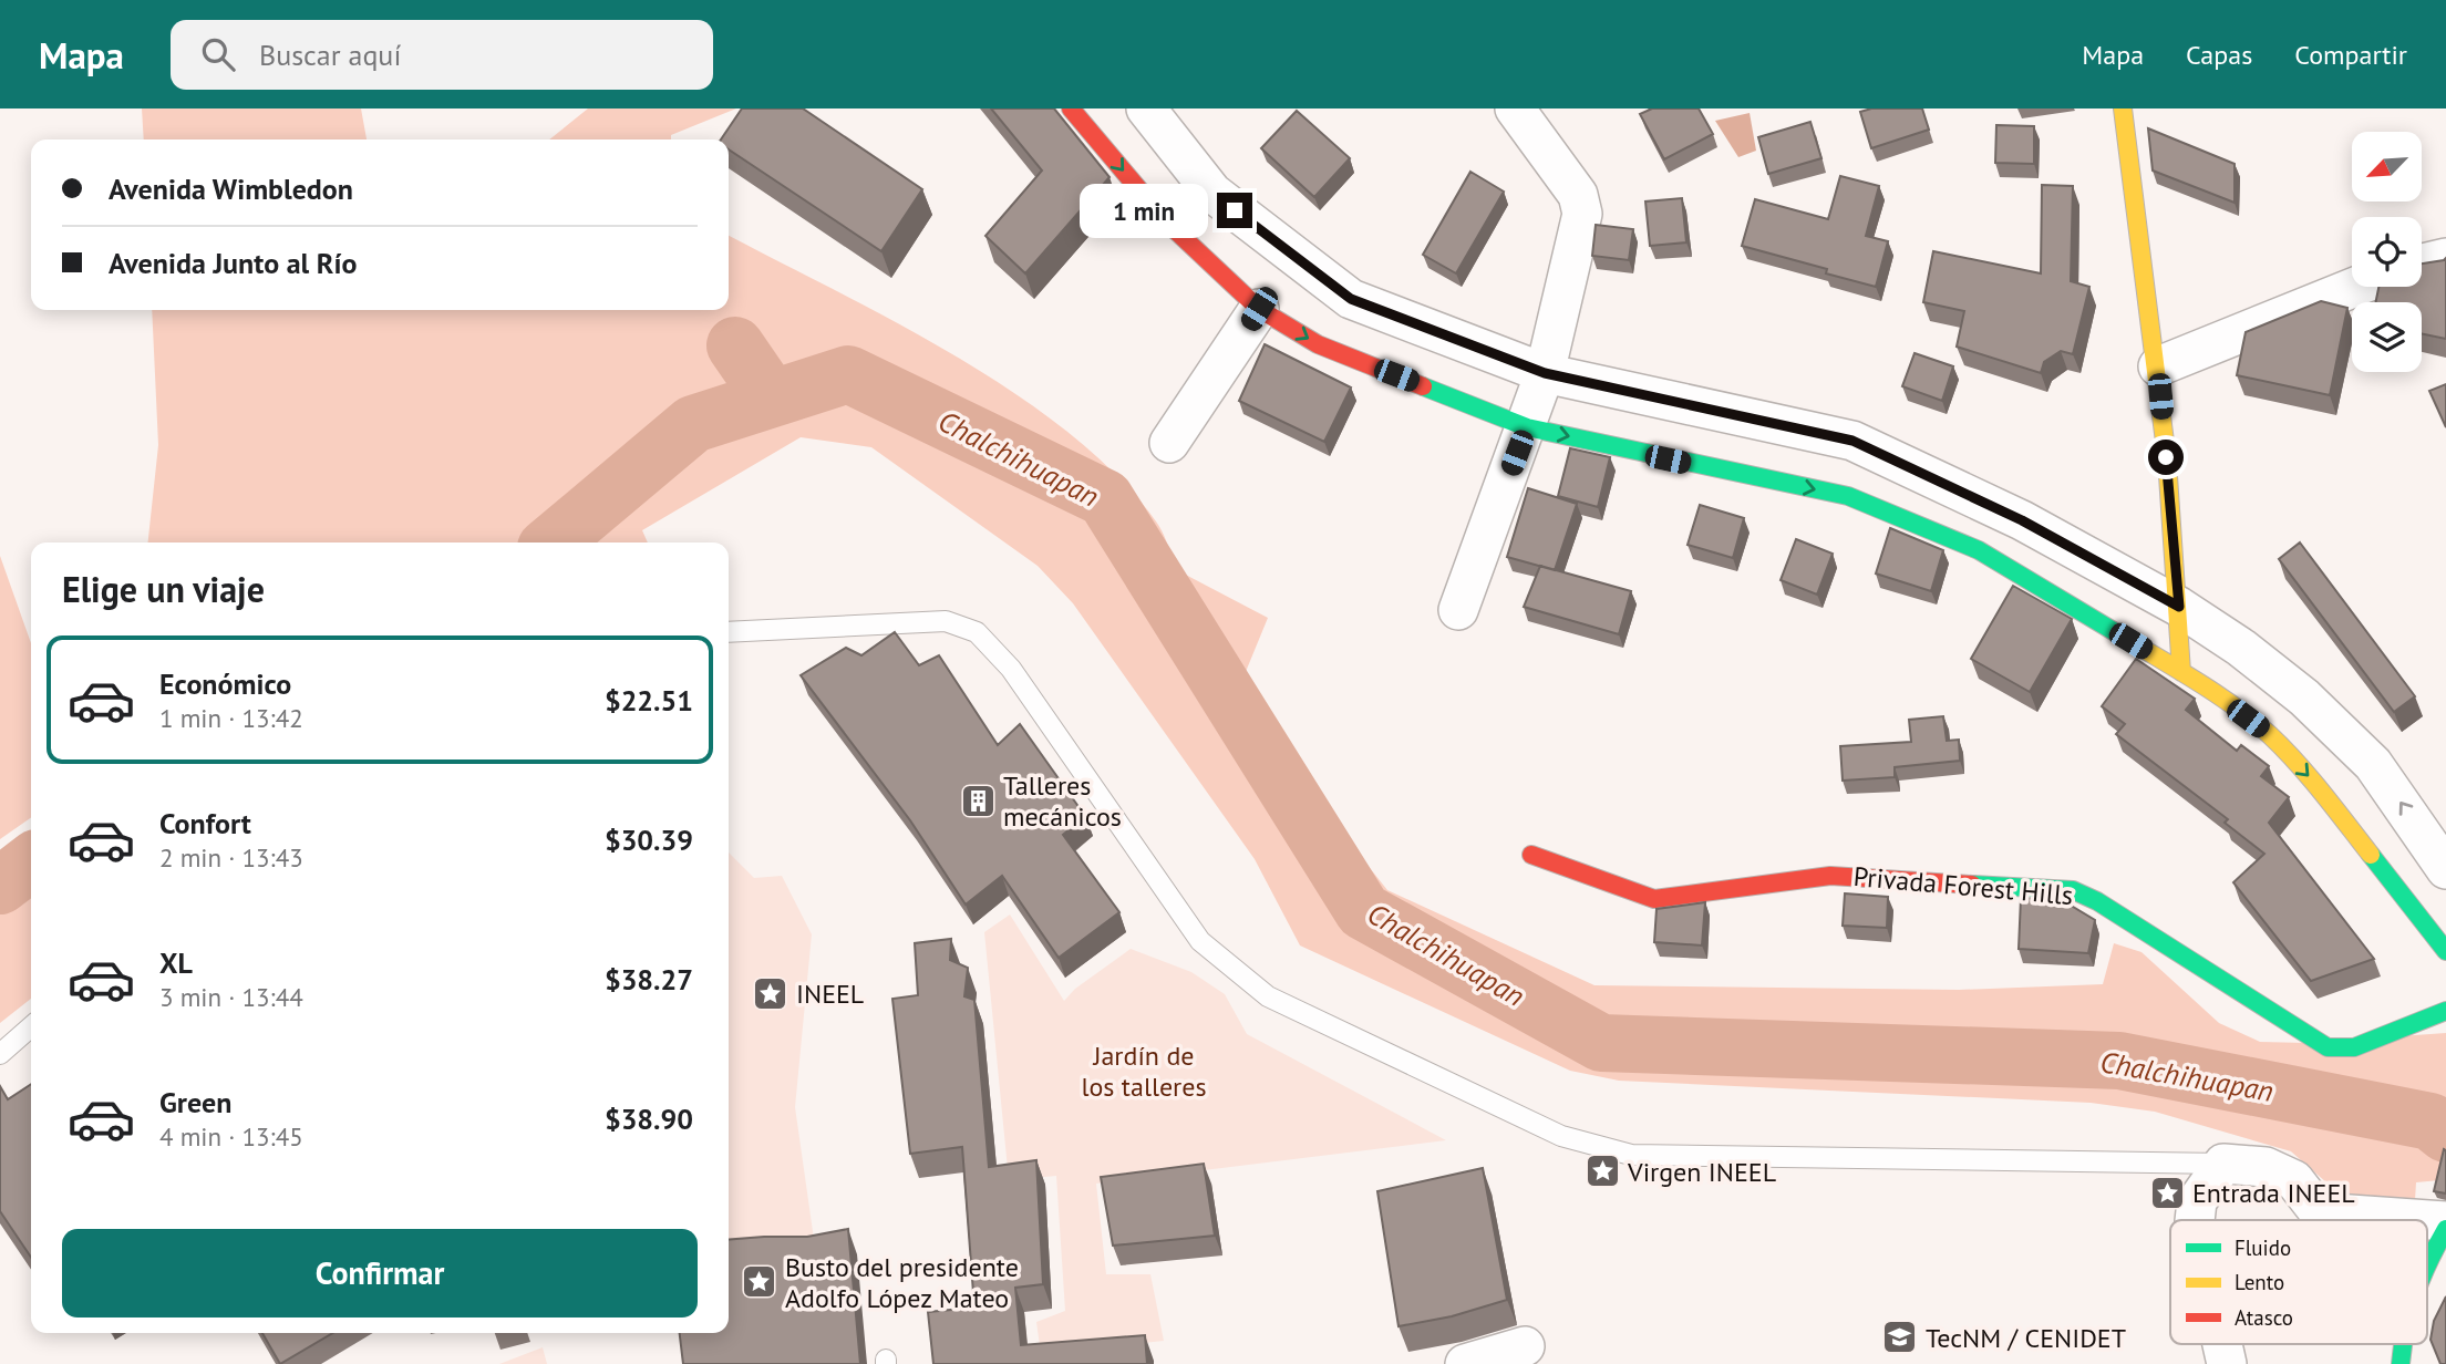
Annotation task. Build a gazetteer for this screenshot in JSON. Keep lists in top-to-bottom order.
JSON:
{
  "streets": {
    "street": ["Privada Forest Hills"]
  },
  "water": ["Chalchihuapan"],
  "parks": ["Jardín de los talleres"],
  "places": {
    "building": ["Talleres mecánicos"],
    "place": [
      "INEEL",
      "Virgen INEEL",
      "Entrada INEEL",
      "Busto del presidente Adolfo López Mateo"
    ],
    "school or university": ["TecNM / CENIDET"]
  },
  "legend": ["Fluido", "Lento", "Atasco"],
  "north": "bottom left",
  "page": {
    "header": "Mapa",
    "search": "Buscar aquí",
    "nav": ["Mapa", "Capas", "Compartir"],
    "banner": ["Avenida Wimbledon", "Avenida Junto al Río"],
    "bubble": "1 min",
    "heading": "Elige un viaje",
    "list": [
      {
        "name": "Económico",
        "note": "1 min · 13:42",
        "value": "$22.51"
      },
      {
        "name": "Confort",
        "note": "2 min · 13:43",
        "value": "$30.39"
      },
      {
        "name": "XL",
        "note": "3 min · 13:44",
        "value": "$38.27"
      },
      {
        "name": "Green",
        "note": "4 min · 13:45",
        "value": "$38.90"
      }
    ],
    "buttons": "Confirmar"
  }
}
